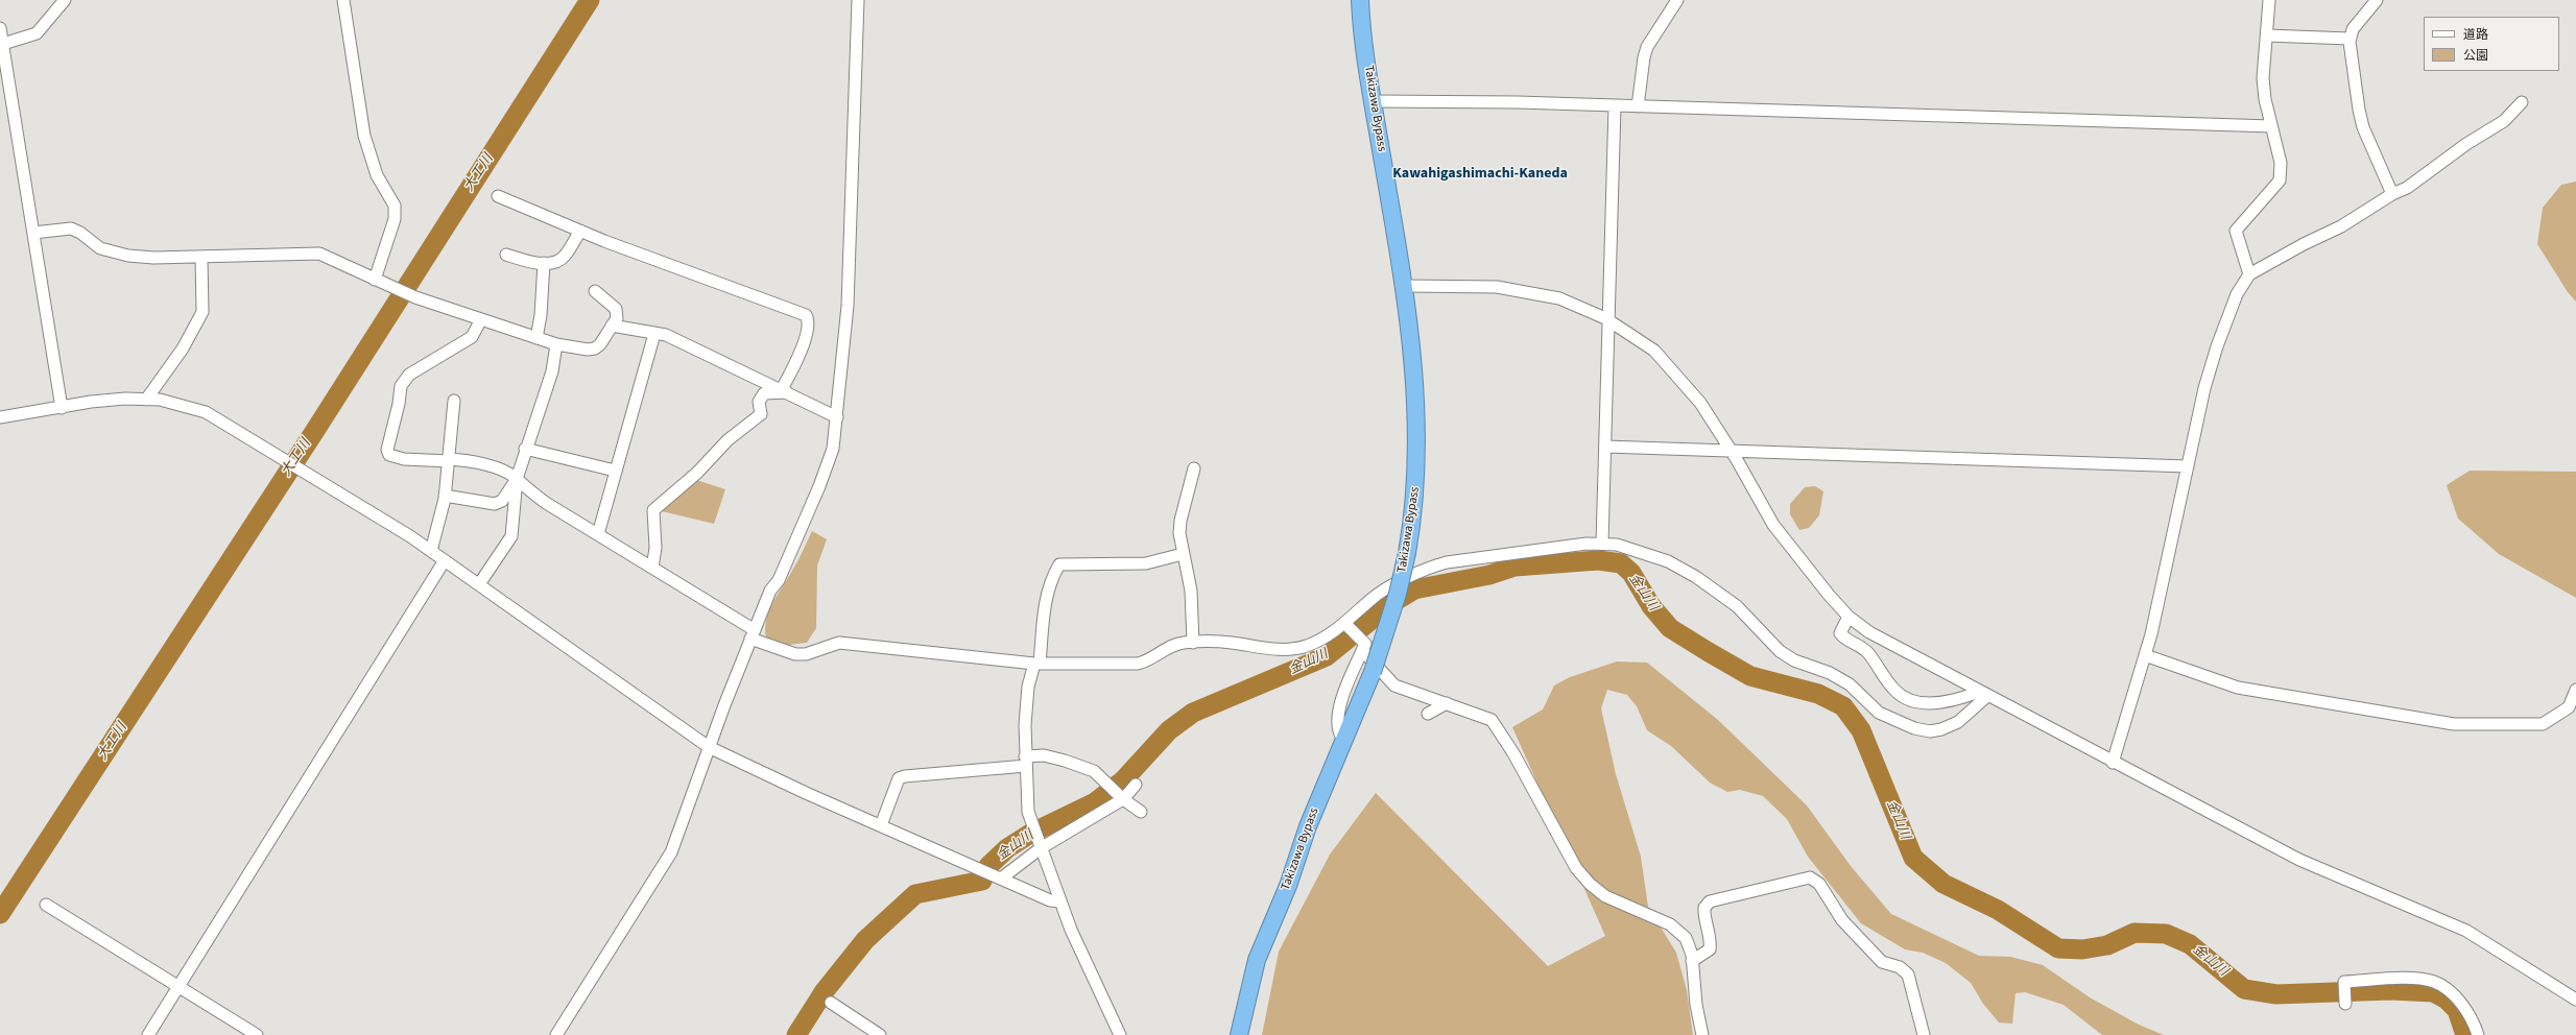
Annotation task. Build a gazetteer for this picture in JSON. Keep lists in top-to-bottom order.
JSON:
{
  "streets": {
    "highway": ["Takizawa Bypass"]
  },
  "districts": ["Kawahigashimachi-Kaneda"],
  "water": ["大工川", "金山川"],
  "legend": ["道路", "公園"]
}
